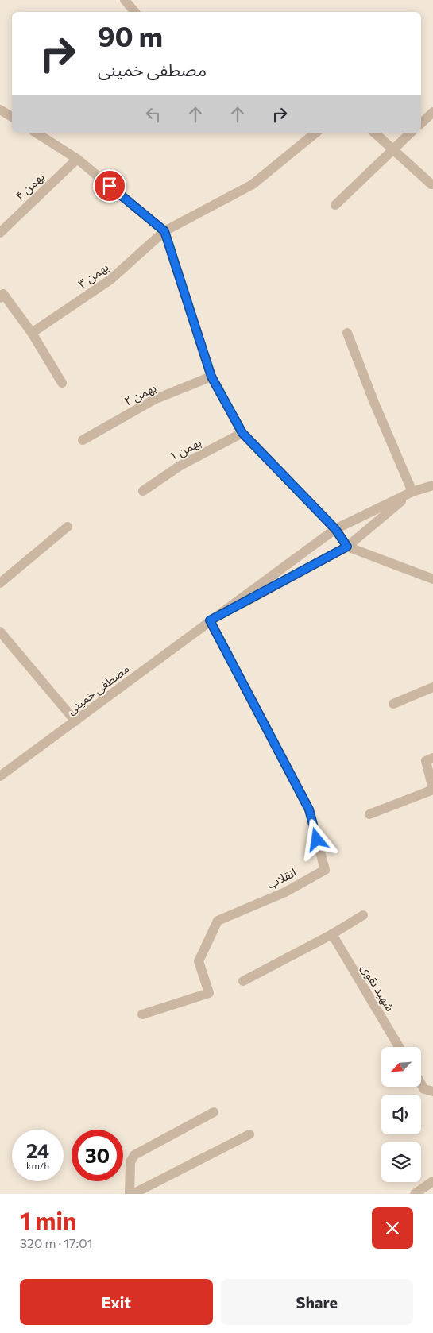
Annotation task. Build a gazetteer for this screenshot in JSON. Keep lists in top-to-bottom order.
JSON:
{
  "streets": {
    "street": [
      "بهمن ۴",
      "بهمن ۳",
      "بهمن ۲",
      "بهمن ۱",
      "مصطفی خمینی",
      "انقلاب",
      "شهید نقوی"
    ]
  },
  "crossings": [
    ["مصطفی خمینی", "انقلاب"]
  ],
  "north": "bottom left",
  "page": {
    "turn": ["90 m", "مصطفی خمینی"],
    "speed": "24 km/h",
    "limit": "30",
    "heading": ["1 min", "320 m · 17:01"],
    "buttons": ["Exit", "Share"]
  }
}
